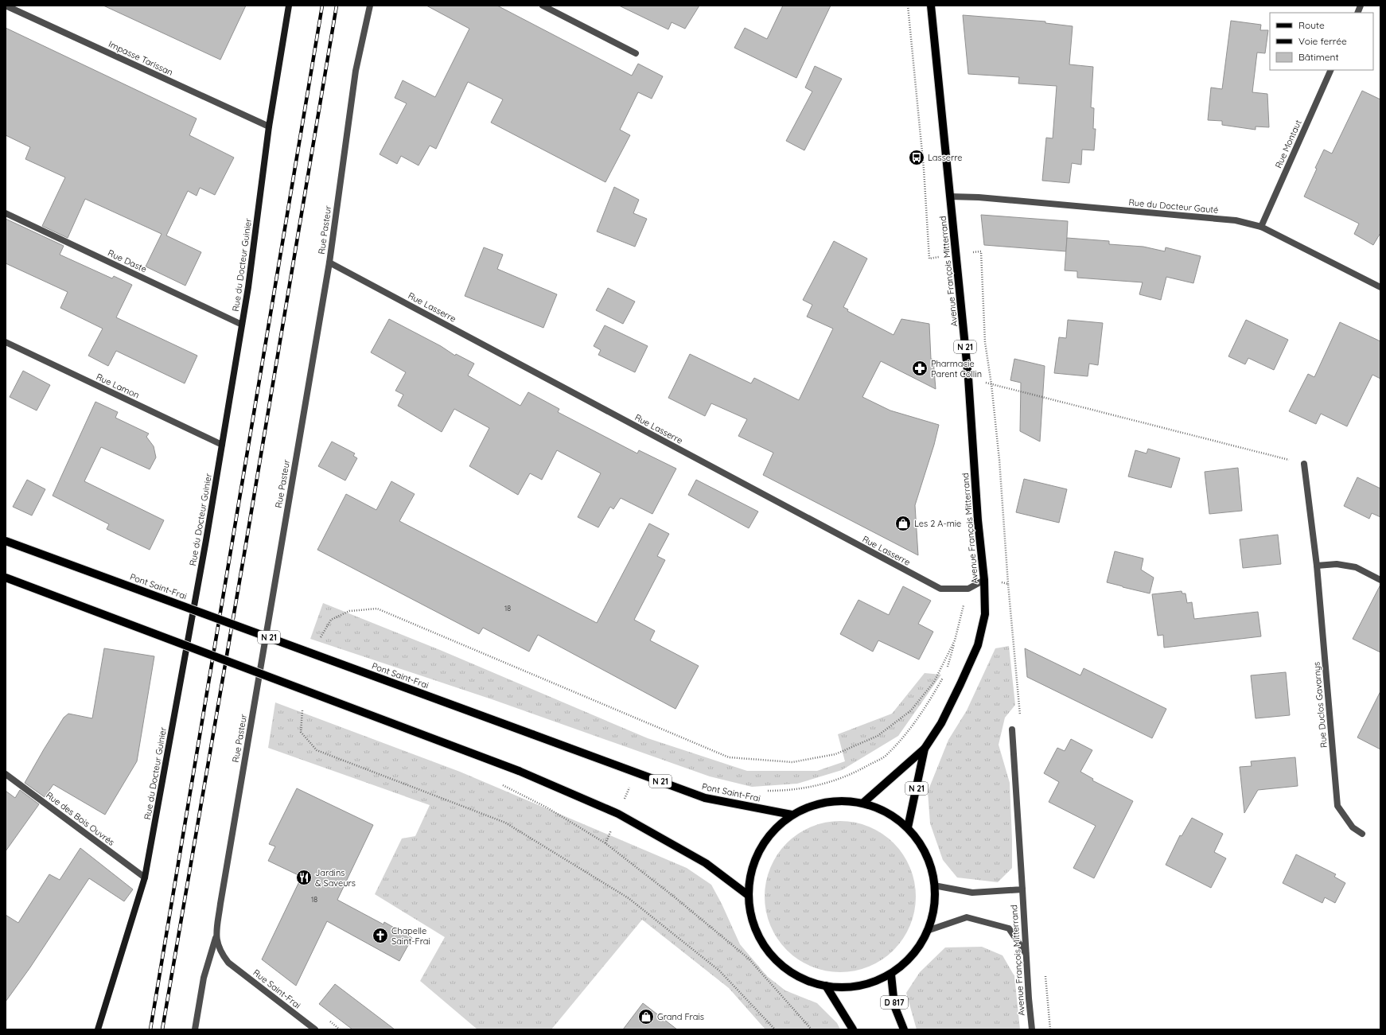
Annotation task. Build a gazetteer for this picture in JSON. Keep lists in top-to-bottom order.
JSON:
{
  "streets": {
    "main road": [
      "Avenue François Mitterrand",
      "N 21",
      "Pont Saint-Frai",
      "D 817"
    ],
    "street": [
      "Impasse Tarissan",
      "Rue Montaut",
      "Rue du Docteur Gauté",
      "Rue Pasteur",
      "Rue Daste",
      "Rue du Docteur Guinier",
      "Rue Lasserre",
      "Rue Lamon",
      "Rue Duclos Gavarnys",
      "Rue des Bois Ouvrés",
      "Rue Saint-Frai"
    ]
  },
  "crossings": [
    ["Impasse Tarissan", "Rue du Docteur Guinier"],
    ["Rue Montaut", "Rue du Docteur Gauté"],
    ["Rue du Docteur Gauté", "Avenue François Mitterrand"],
    ["Rue Pasteur", "Rue Lasserre"],
    ["Rue Pasteur", "Rue Saint-Frai"],
    ["Rue Daste", "Rue du Docteur Guinier"],
    ["Rue du Docteur Guinier", "Rue Lamon"],
    ["Rue du Docteur Guinier", "Rue des Bois Ouvrés"],
    ["Avenue François Mitterrand", "Rue Lasserre"],
    ["Avenue François Mitterrand", "N 21"]
  ],
  "places": {
    "bus stop": ["Lasserre"],
    "pharmacy": ["Pharmacie Parent Collin"],
    "shop": ["Les 2 A-mie", "Grand Frais"],
    "restaurant": ["Jardins & Saveurs"],
    "church": ["Chapelle Saint-Frai"]
  },
  "house_numbers": ["18", "18"],
  "legend": ["Route", "Voie ferrée", "Bâtiment"]
}
